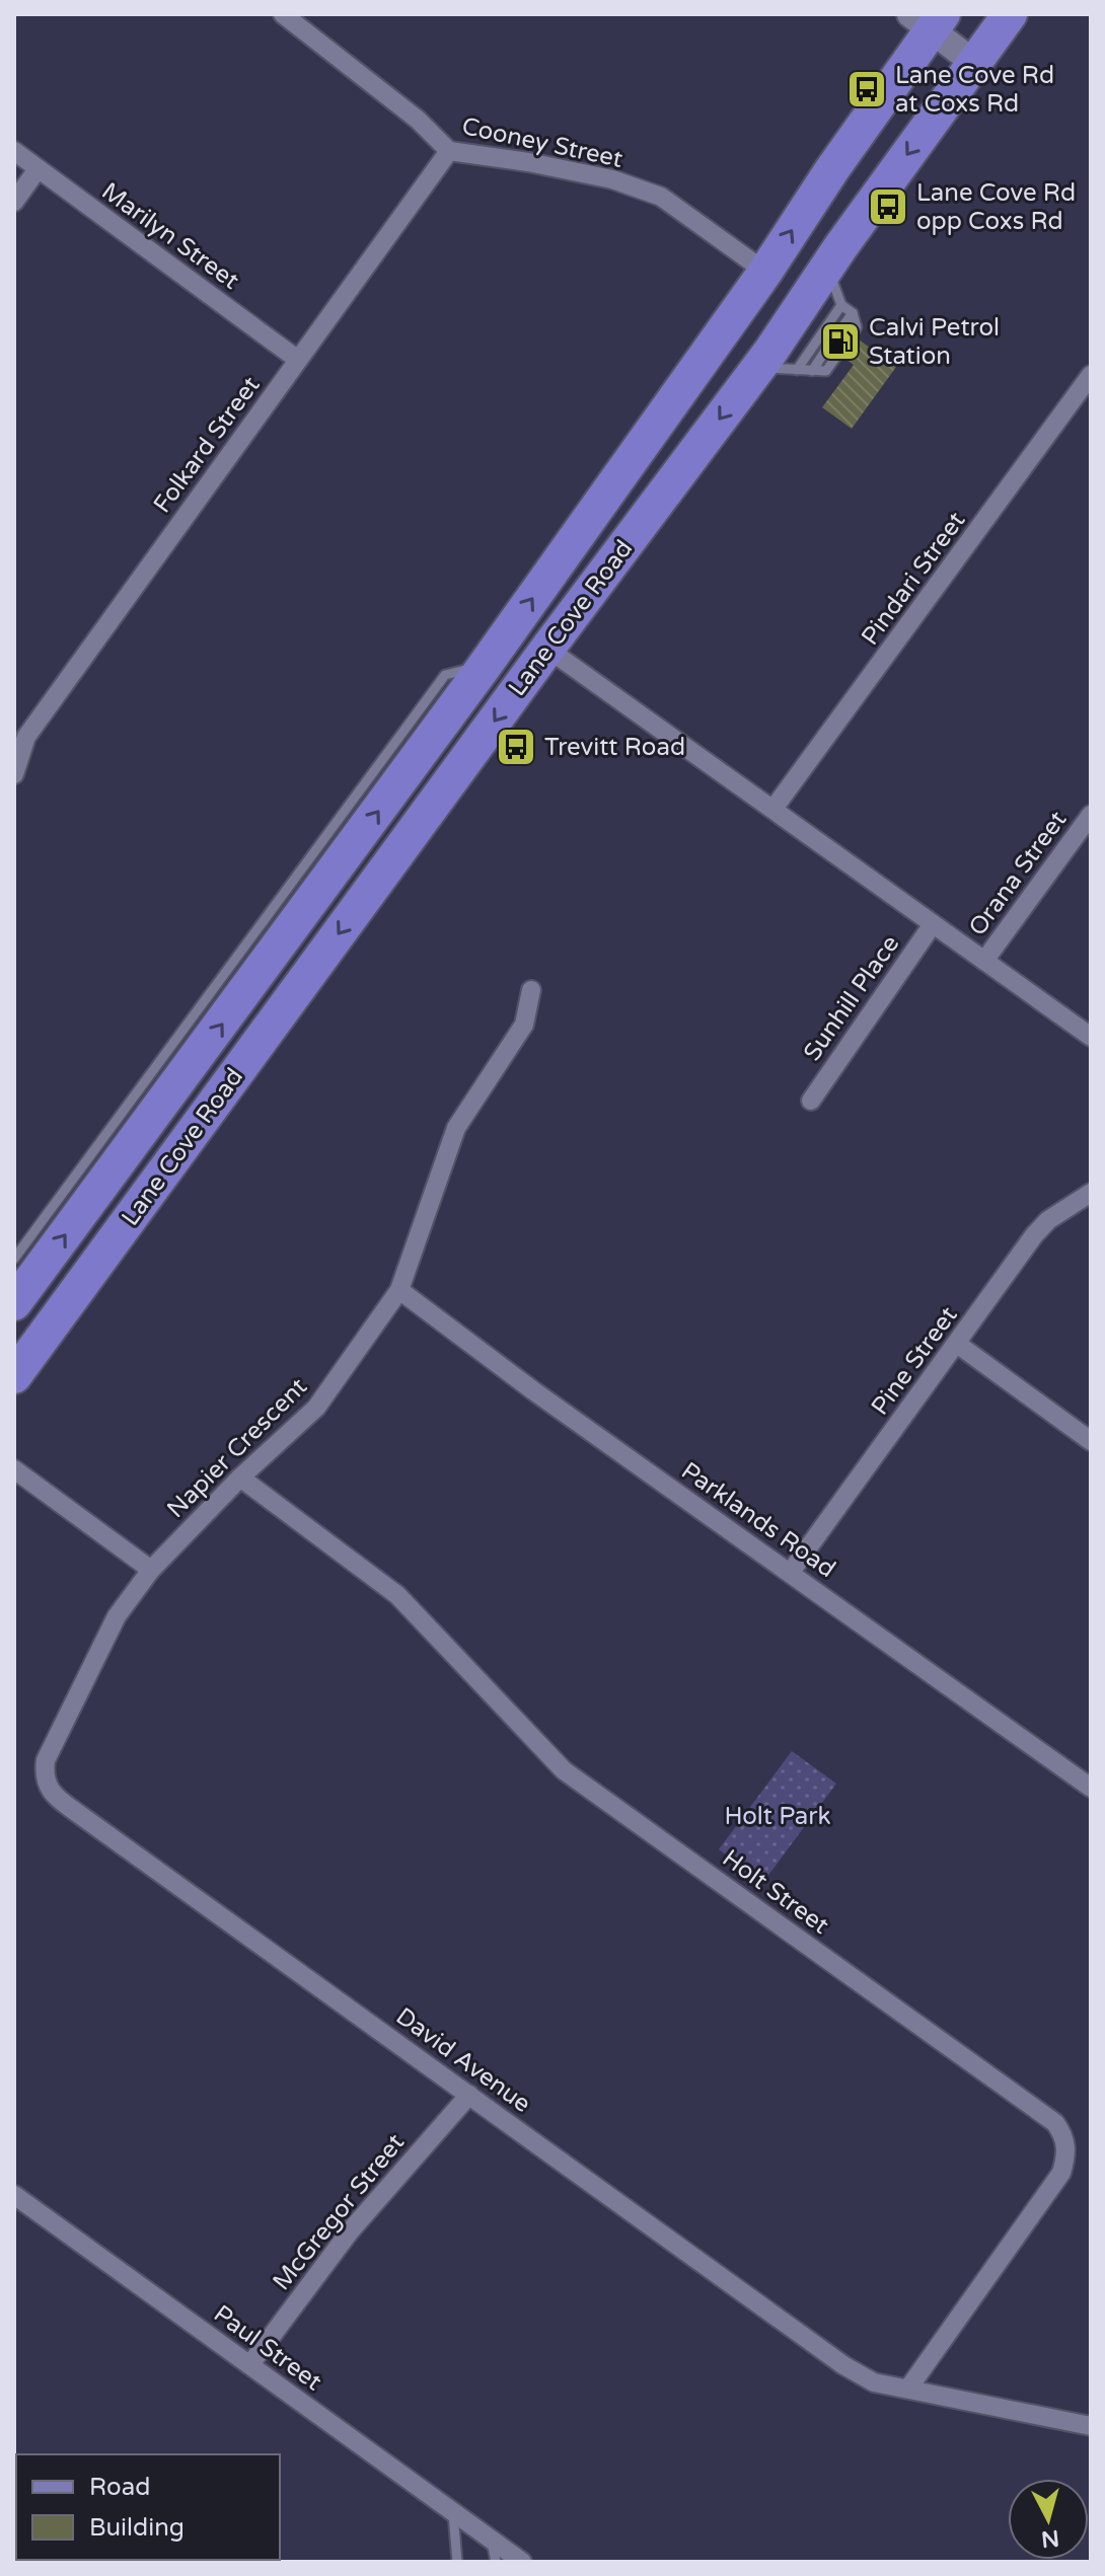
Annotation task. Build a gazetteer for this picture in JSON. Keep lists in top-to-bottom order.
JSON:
{
  "streets": {
    "highway": ["Lane Cove Road"],
    "street": [
      "Cooney Street",
      "Marilyn Street",
      "Folkard Street",
      "Pindari Street",
      "Orana Street",
      "Sunhill Place",
      "Pine Street",
      "Napier Crescent",
      "Parklands Road",
      "Holt Street",
      "David Avenue",
      "McGregor Street",
      "Paul Street"
    ]
  },
  "crossings": [
    ["Cooney Street", "Folkard Street"],
    ["Cooney Street", "Lane Cove Road"],
    ["Marilyn Street", "Folkard Street"],
    ["Pine Street", "Parklands Road"],
    ["Napier Crescent", "Parklands Road"],
    ["Napier Crescent", "Holt Street"],
    ["Napier Crescent", "David Avenue"],
    ["Holt Street", "David Avenue"],
    ["David Avenue", "McGregor Street"],
    ["McGregor Street", "Paul Street"]
  ],
  "parks": ["Holt Park"],
  "places": {
    "bus stop": ["Lane Cove Rd at Coxs Rd", "Lane Cove Rd opp Coxs Rd", "Trevitt Road"],
    "fuel station": ["Calvi Petrol Station"]
  },
  "legend": ["Road", "Building"],
  "north": "bottom"
}
